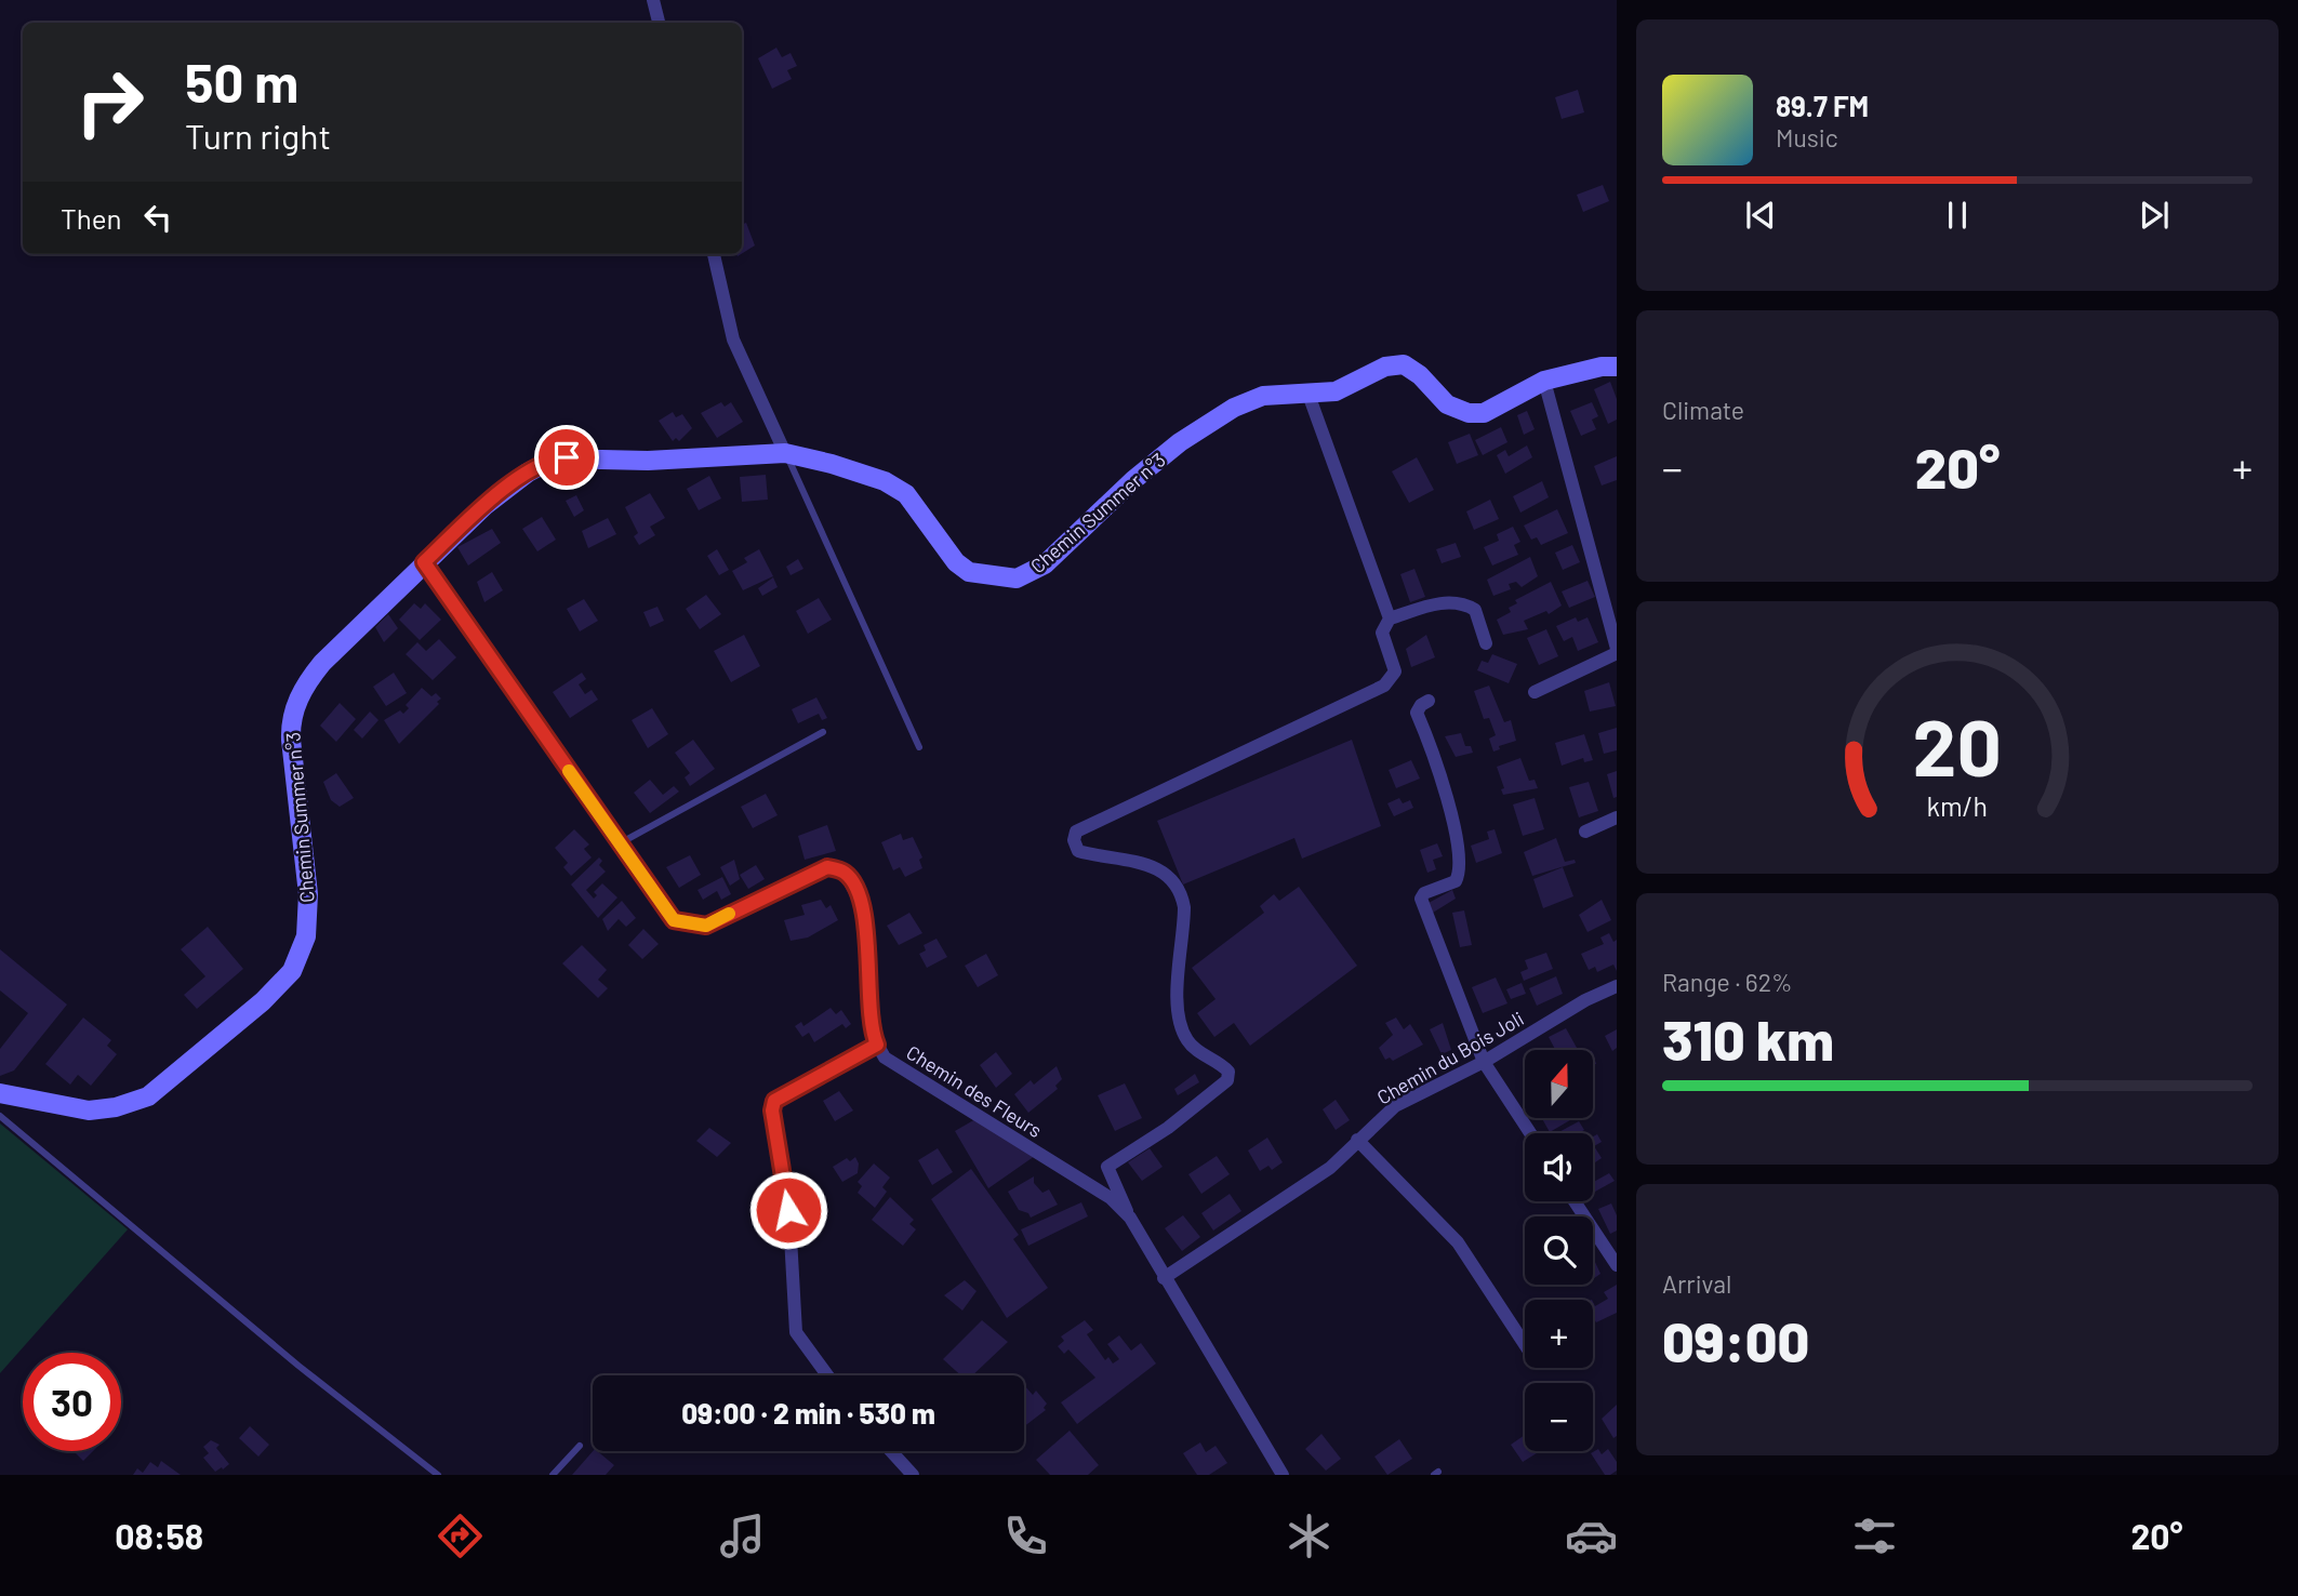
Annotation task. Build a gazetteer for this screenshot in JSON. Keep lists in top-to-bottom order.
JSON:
{
  "streets": {
    "street": ["Chemin Summer n°3", "Chemin du Bois Joli", "Chemin des Fleurs"]
  },
  "crossings": [
    ["Chemin du Bois Joli", "Chemin des Fleurs"]
  ],
  "north": "top",
  "page": {
    "turn": ["50 m", "Turn right"],
    "song": ["89.7 FM", "Music"],
    "then": "Then",
    "tile": [
      "Climate",
      ["Range · 62%", "310 km"],
      ["Arrival", "09:00"]
    ],
    "heat": ["−", "20°", "+"],
    "map_buttons": ["+", "−"],
    "limit": "30",
    "trip": "09:00 · 2 min · 530 m",
    "tabs": ["08:58", "20°"],
    "gauge": ["20", "km/h"]
  }
}
